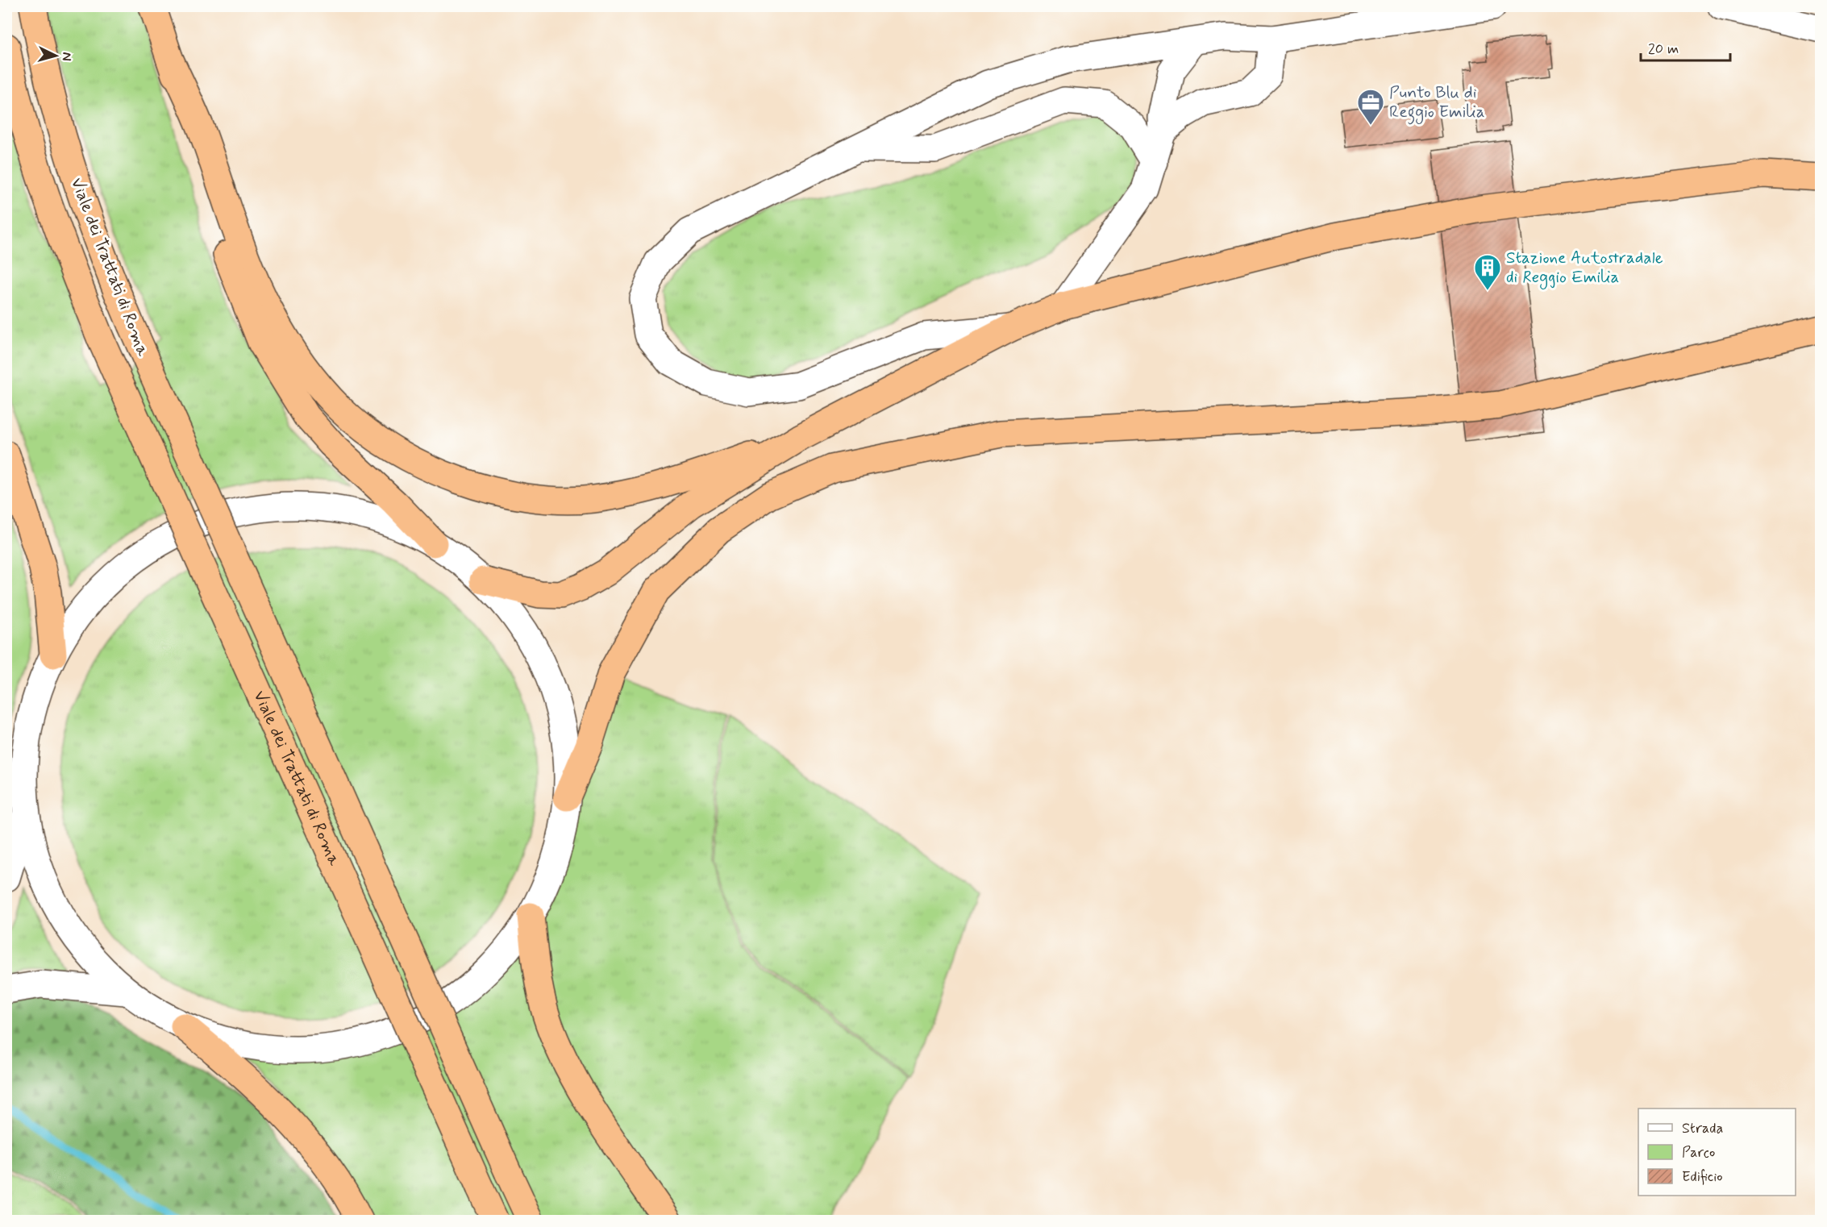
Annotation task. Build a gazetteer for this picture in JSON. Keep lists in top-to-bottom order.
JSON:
{
  "streets": {
    "highway": ["Viale dei Trattati di Roma"]
  },
  "places": {
    "office": ["Punto Blu di Reggio Emilia"],
    "building": ["Stazione Autostradale di Reggio Emilia"]
  },
  "legend": ["Strada", "Parco", "Edificio"],
  "scale_bar": "20 m",
  "north": "right"
}
